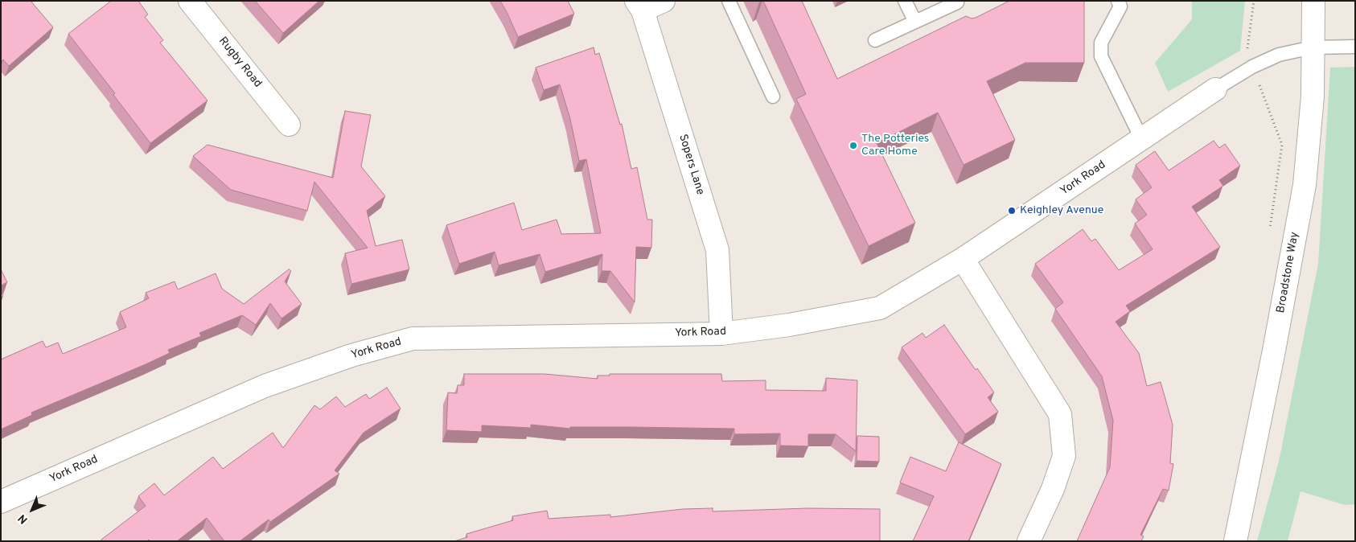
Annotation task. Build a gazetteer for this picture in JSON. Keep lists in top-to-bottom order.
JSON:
{
  "streets": {
    "street": [
      "Rugby Road",
      "Sopers Lane",
      "York Road",
      "Broadstone Way"
    ]
  },
  "crossings": [
    ["Sopers Lane", "York Road"],
    ["York Road", "Broadstone Way"]
  ],
  "places": ["The Potteries Care Home", "Keighley Avenue"],
  "north": "bottom left"
}
